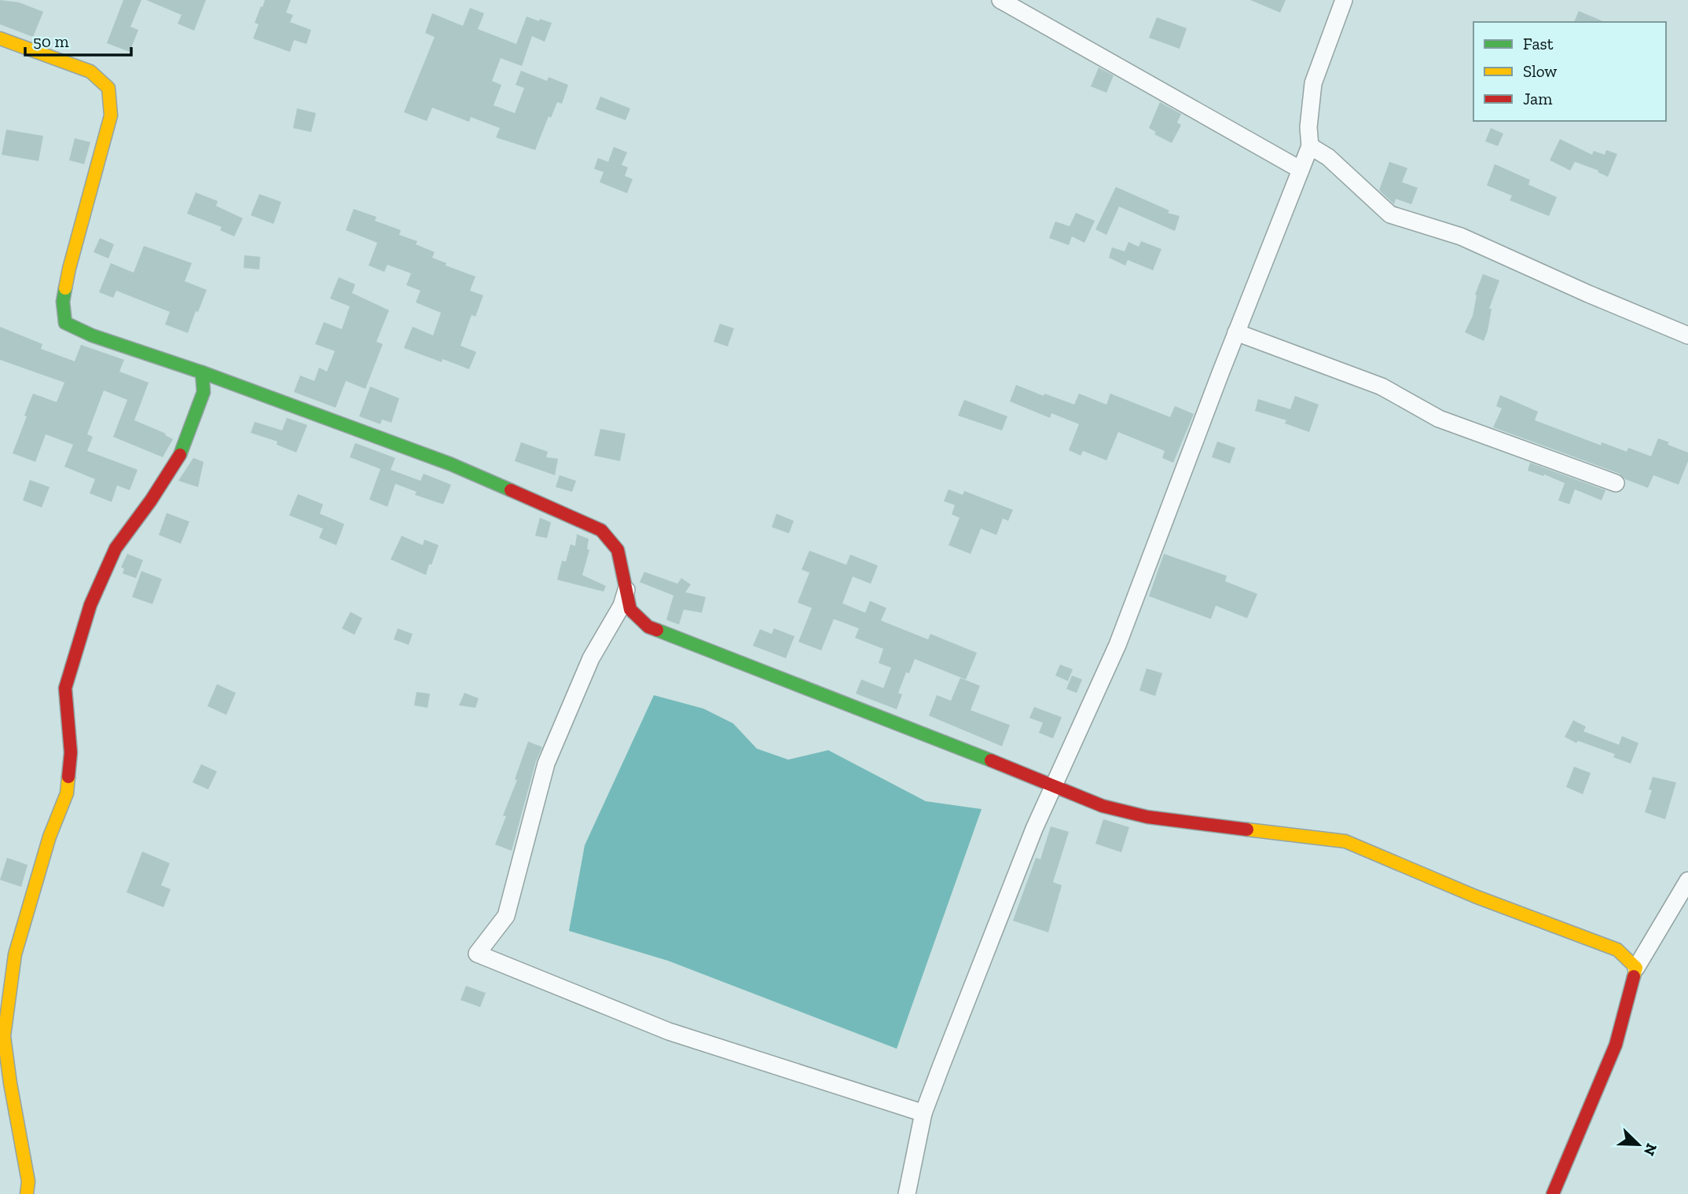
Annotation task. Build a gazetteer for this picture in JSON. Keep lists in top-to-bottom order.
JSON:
{
  "legend": ["Fast", "Slow", "Jam"],
  "scale_bar": "50 m",
  "north": "bottom right"
}
